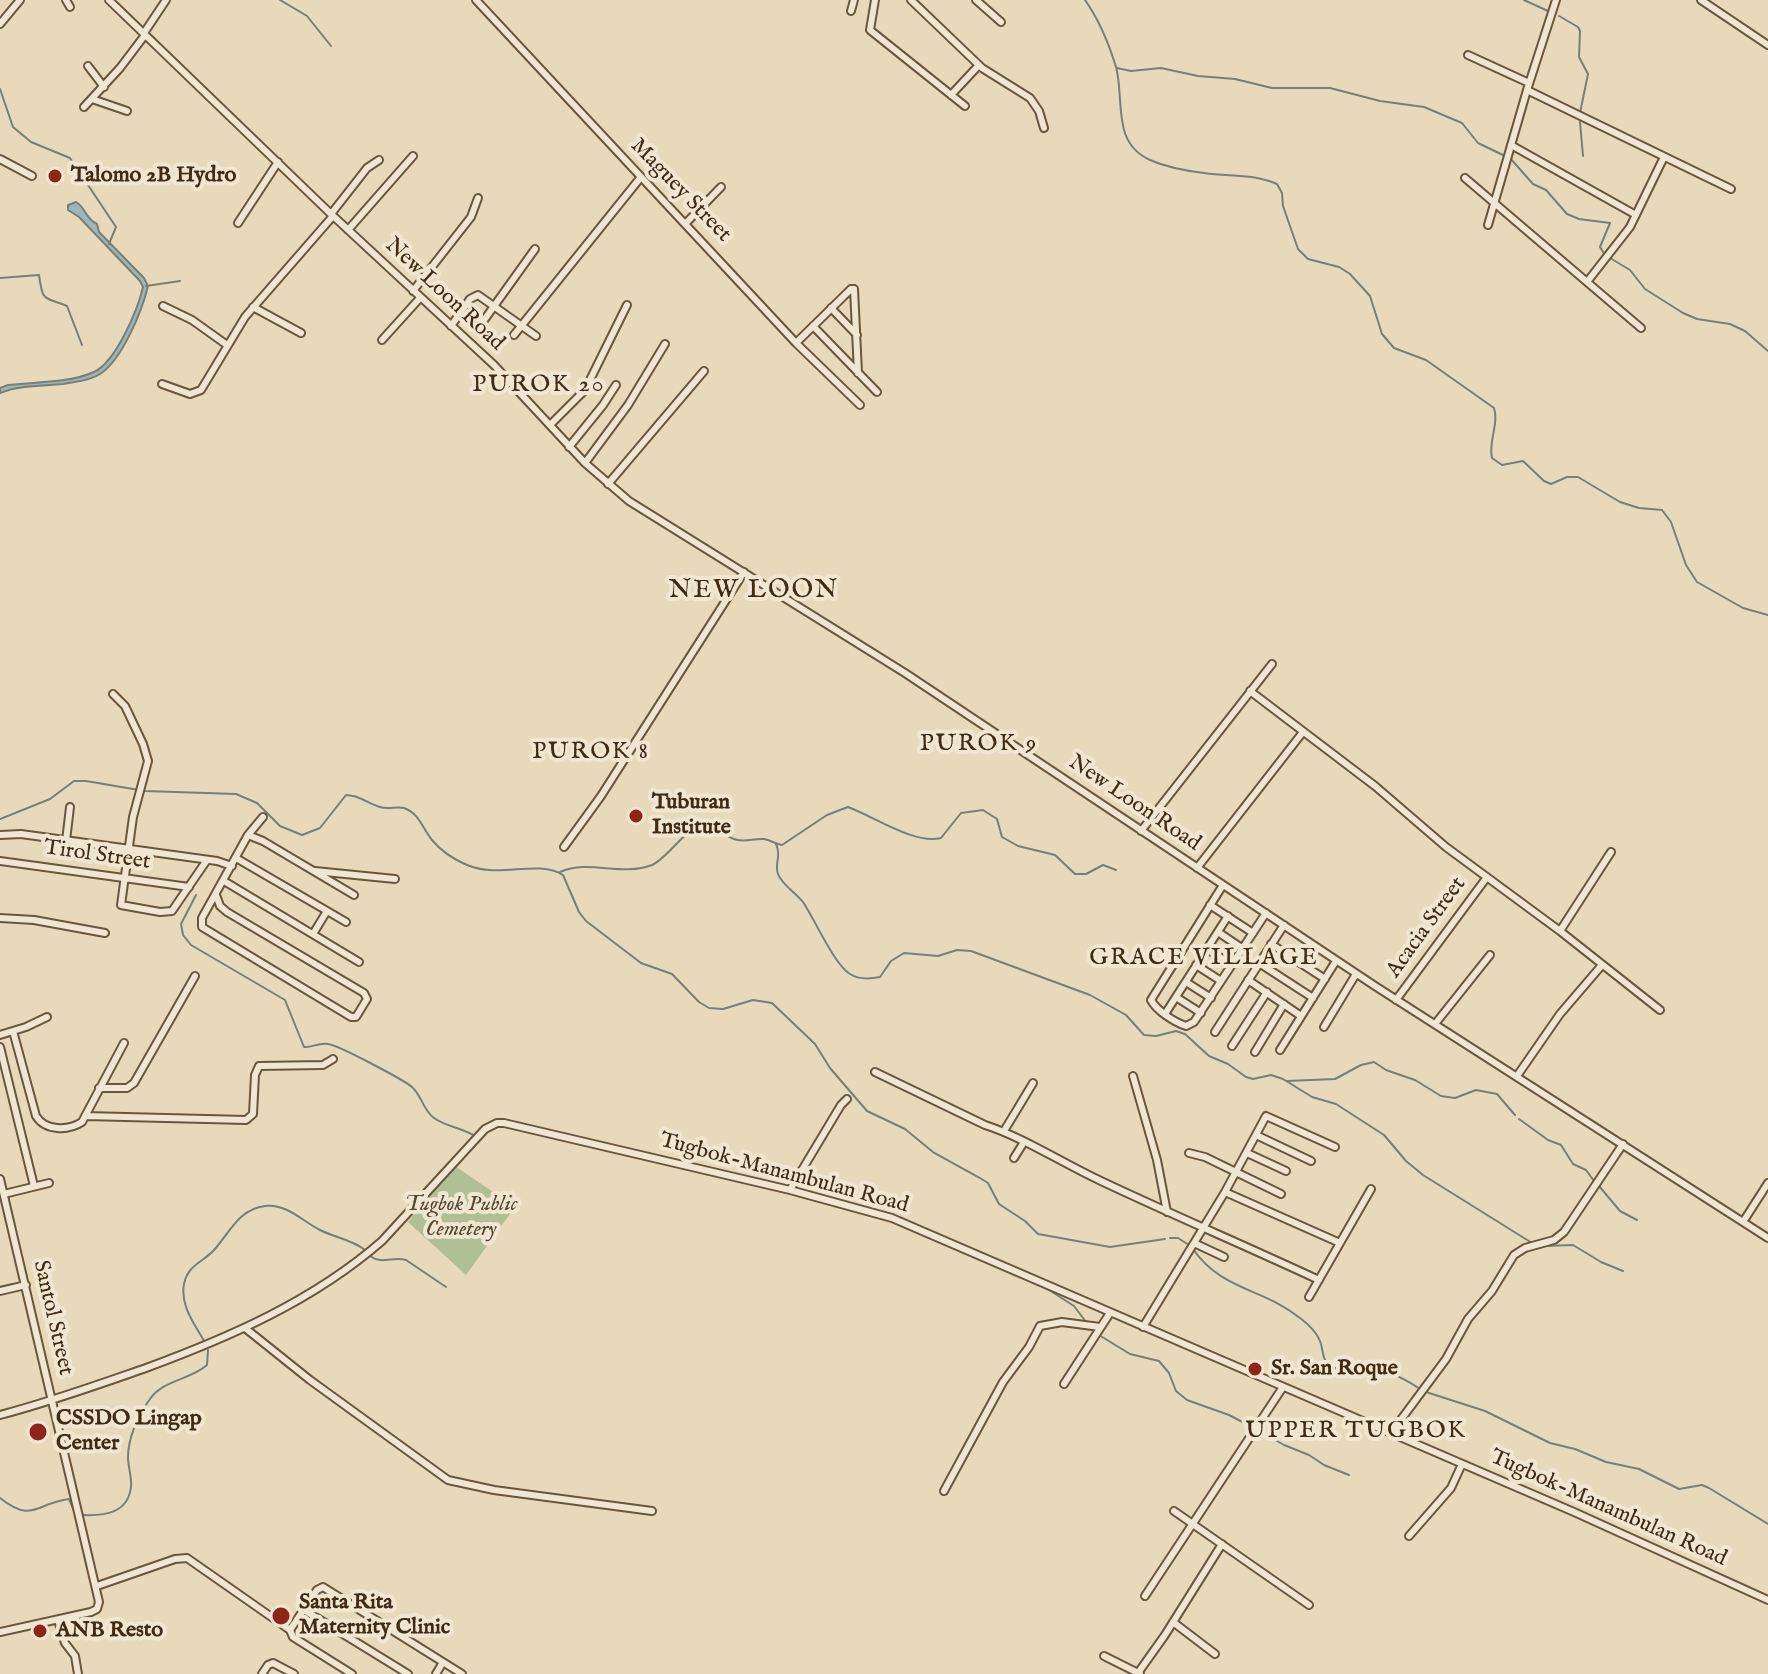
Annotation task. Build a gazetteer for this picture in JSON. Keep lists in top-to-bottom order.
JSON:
{
  "streets": {
    "street": [
      "Maguey Street",
      "New Loon Road",
      "Tirol Street",
      "Acacia Street",
      "Tugbok-Manambulan Road",
      "Santol Street"
    ]
  },
  "crossings": [
    ["New Loon Road", "Acacia Street"],
    ["Tugbok-Manambulan Road", "Santol Street"]
  ],
  "districts": [
    "PUROK 20",
    "NEW LOON",
    "PUROK 9",
    "PUROK 8",
    "GRACE VILLAGE",
    "UPPER TUGBOK"
  ],
  "parks": ["Tugbok Public Cemetery"],
  "places": [
    "Talomo 2B Hydro",
    "Tuburan Institute",
    "Sr. San Roque",
    "CSSDO Lingap Center",
    "Santa Rita Maternity Clinic",
    "ANB Resto"
  ]
}
